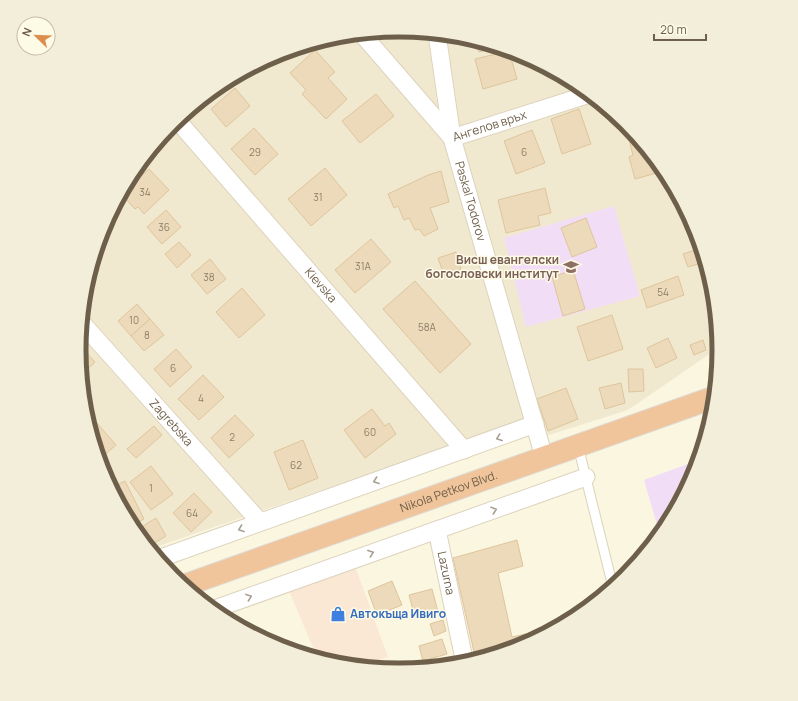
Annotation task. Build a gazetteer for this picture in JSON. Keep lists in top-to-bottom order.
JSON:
{
  "streets": {
    "highway": ["Nikola Petkov Blvd."],
    "street": [
      "Ангелов връх",
      "Paskal Todorov",
      "Kievska",
      "Zagrebska",
      "Lazurna"
    ]
  },
  "crossings": [
    ["Ангелов връх", "Paskal Todorov"],
    ["Paskal Todorov", "Nikola Petkov Blvd."]
  ],
  "places": {
    "school or university": ["Висш евангелски богословски институт"],
    "shop": ["Автокъща Ивиго"]
  },
  "house_numbers": [
    "29",
    "6",
    "34",
    "31",
    "36",
    "31А",
    "38",
    "54",
    "10",
    "58А",
    "8",
    "6",
    "4",
    "60",
    "2",
    "62",
    "1",
    "64"
  ],
  "scale_bar": "20 m",
  "north": "top left"
}
